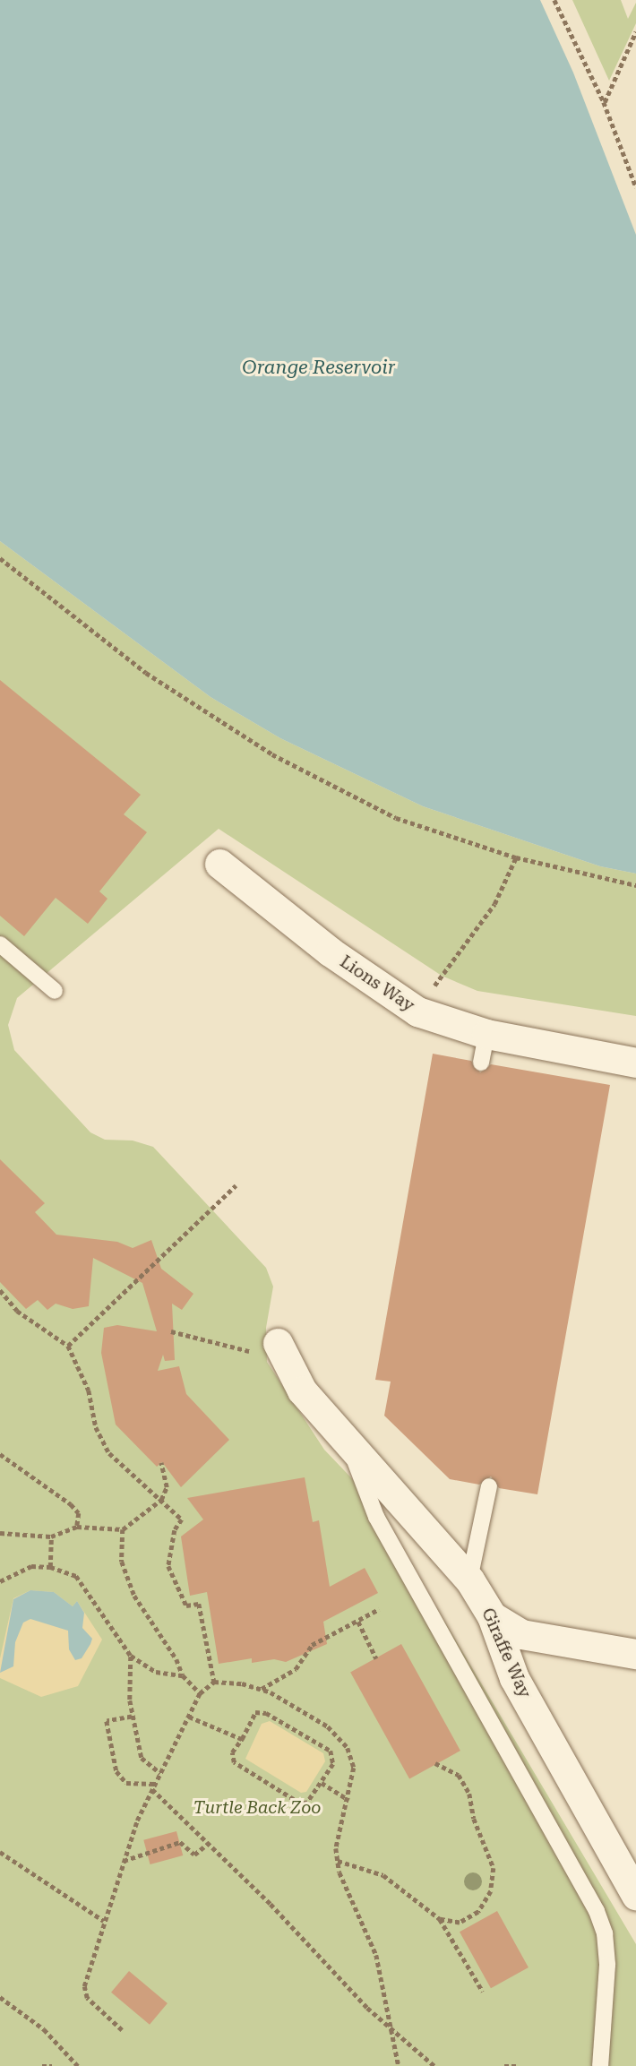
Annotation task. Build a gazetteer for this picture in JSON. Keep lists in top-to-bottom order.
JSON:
{
  "streets": {
    "street": ["Lions Way", "Giraffe Way"]
  },
  "water": ["Orange Reservoir"],
  "parks": ["Turtle Back Zoo"]
}
